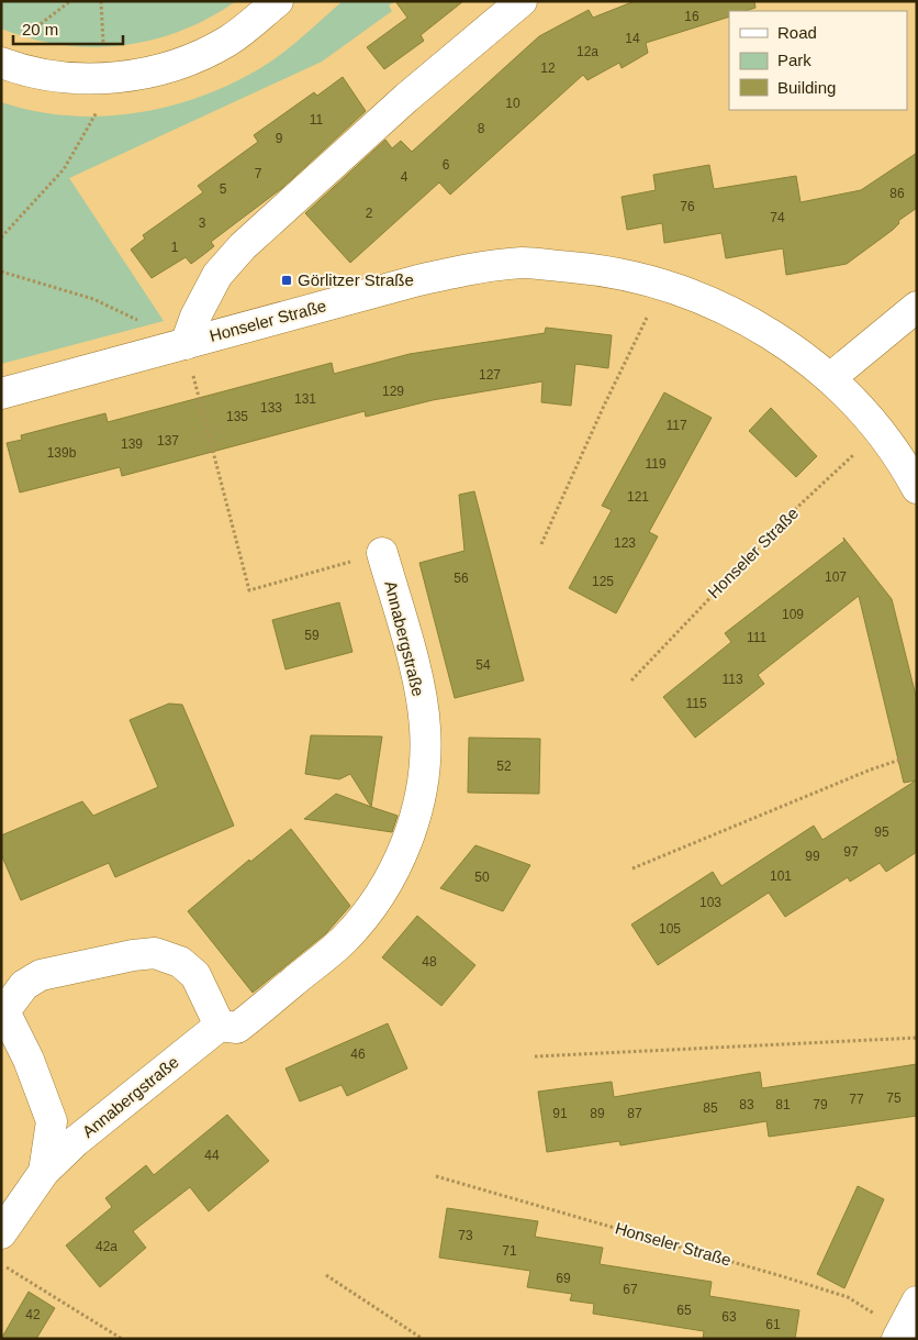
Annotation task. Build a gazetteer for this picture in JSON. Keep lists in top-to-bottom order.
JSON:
{
  "streets": {
    "street": ["Honseler Straße", "Annabergstraße"]
  },
  "places": {
    "transit": ["Görlitzer Straße"]
  },
  "house_numbers": [
    "16",
    "14",
    "12a",
    "12",
    "10",
    "11",
    "8",
    "9",
    "6",
    "7",
    "4",
    "5",
    "86",
    "76",
    "2",
    "74",
    "3",
    "1",
    "127",
    "129",
    "131",
    "133",
    "135",
    "117",
    "137",
    "139",
    "139b",
    "119",
    "121",
    "123",
    "107",
    "56",
    "125",
    "109",
    "59",
    "111",
    "54",
    "113",
    "115",
    "52",
    "95",
    "97",
    "99",
    "101",
    "50",
    "103",
    "105",
    "48",
    "46",
    "75",
    "77",
    "83",
    "81",
    "79",
    "85",
    "91",
    "89",
    "87",
    "44",
    "73",
    "42a",
    "71",
    "69",
    "67",
    "65",
    "42",
    "63",
    "61"
  ],
  "legend": ["Road", "Park", "Building"],
  "scale_bar": "20 m"
}
